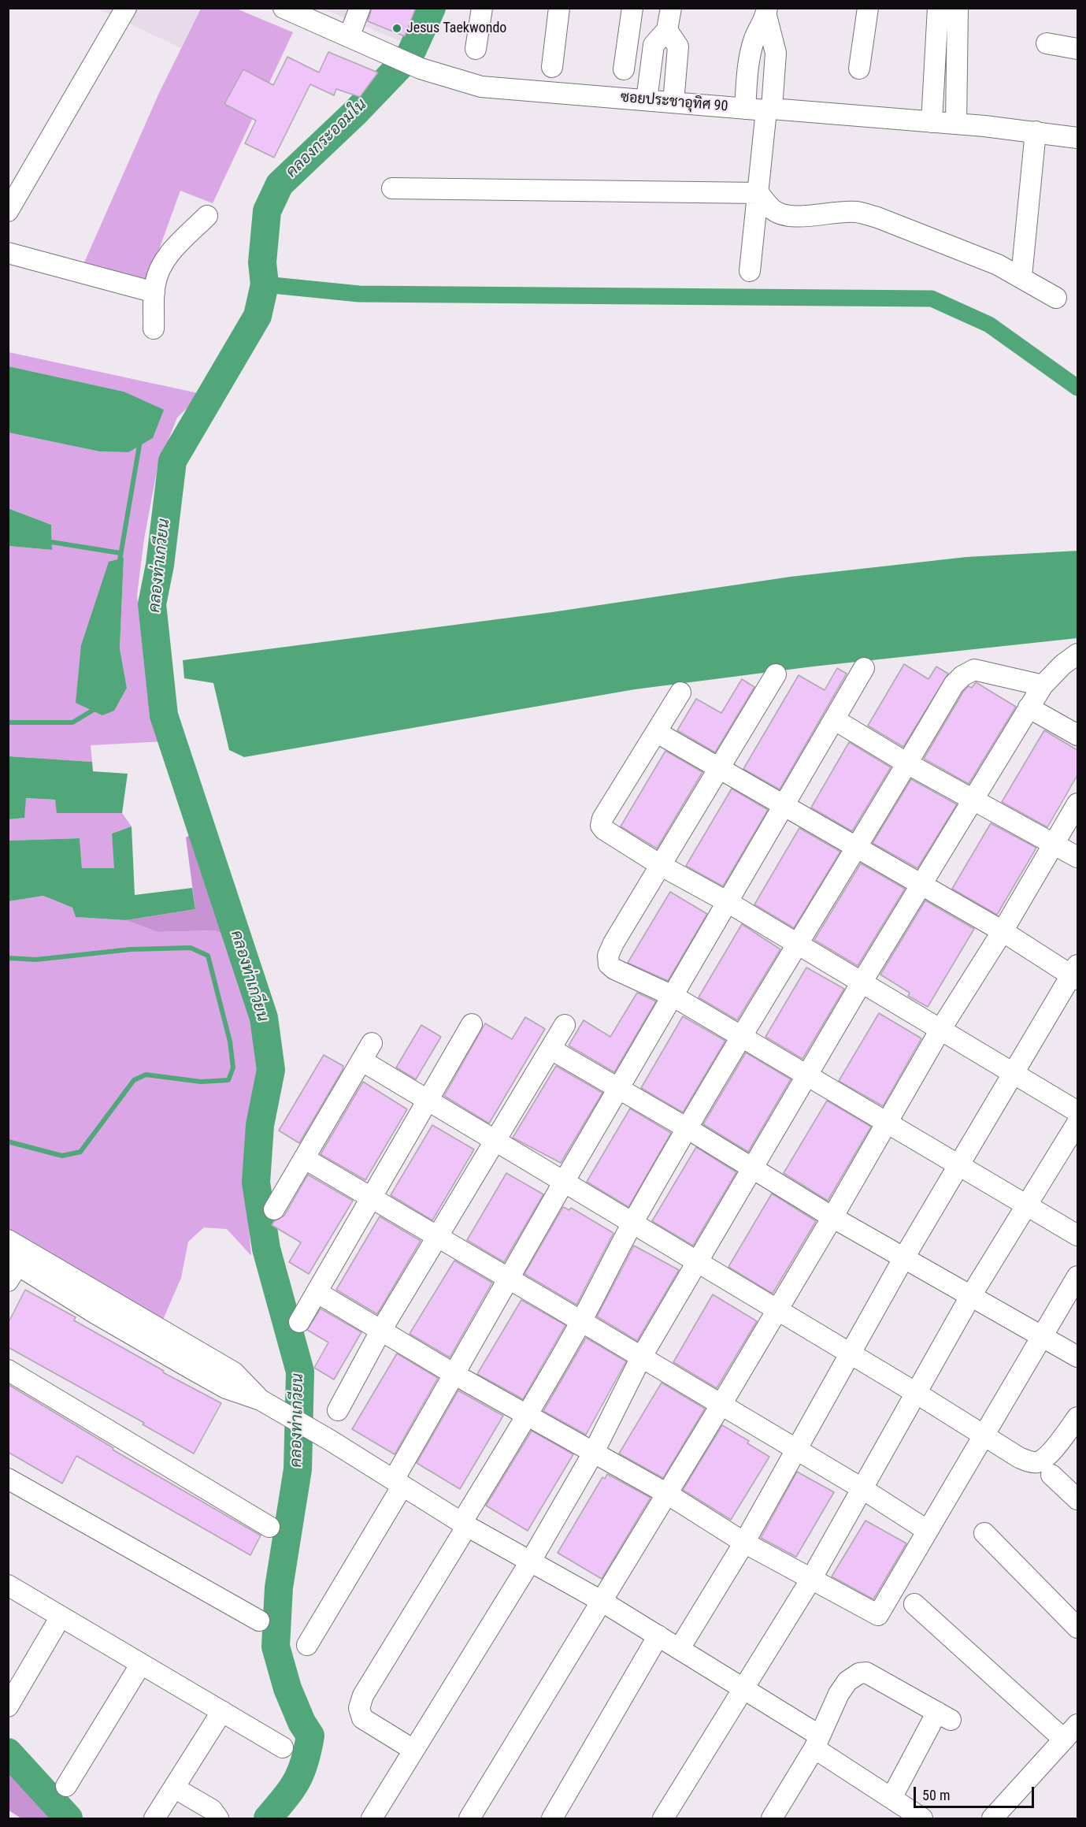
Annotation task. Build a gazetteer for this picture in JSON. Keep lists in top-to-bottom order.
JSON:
{
  "streets": {
    "street": ["ซอยประชาอุทิศ 90"]
  },
  "water": ["คลองกระออมใน", "คลองท่าเกวียน"],
  "places": ["Jesus Taekwondo"],
  "scale_bar": "50 m"
}
